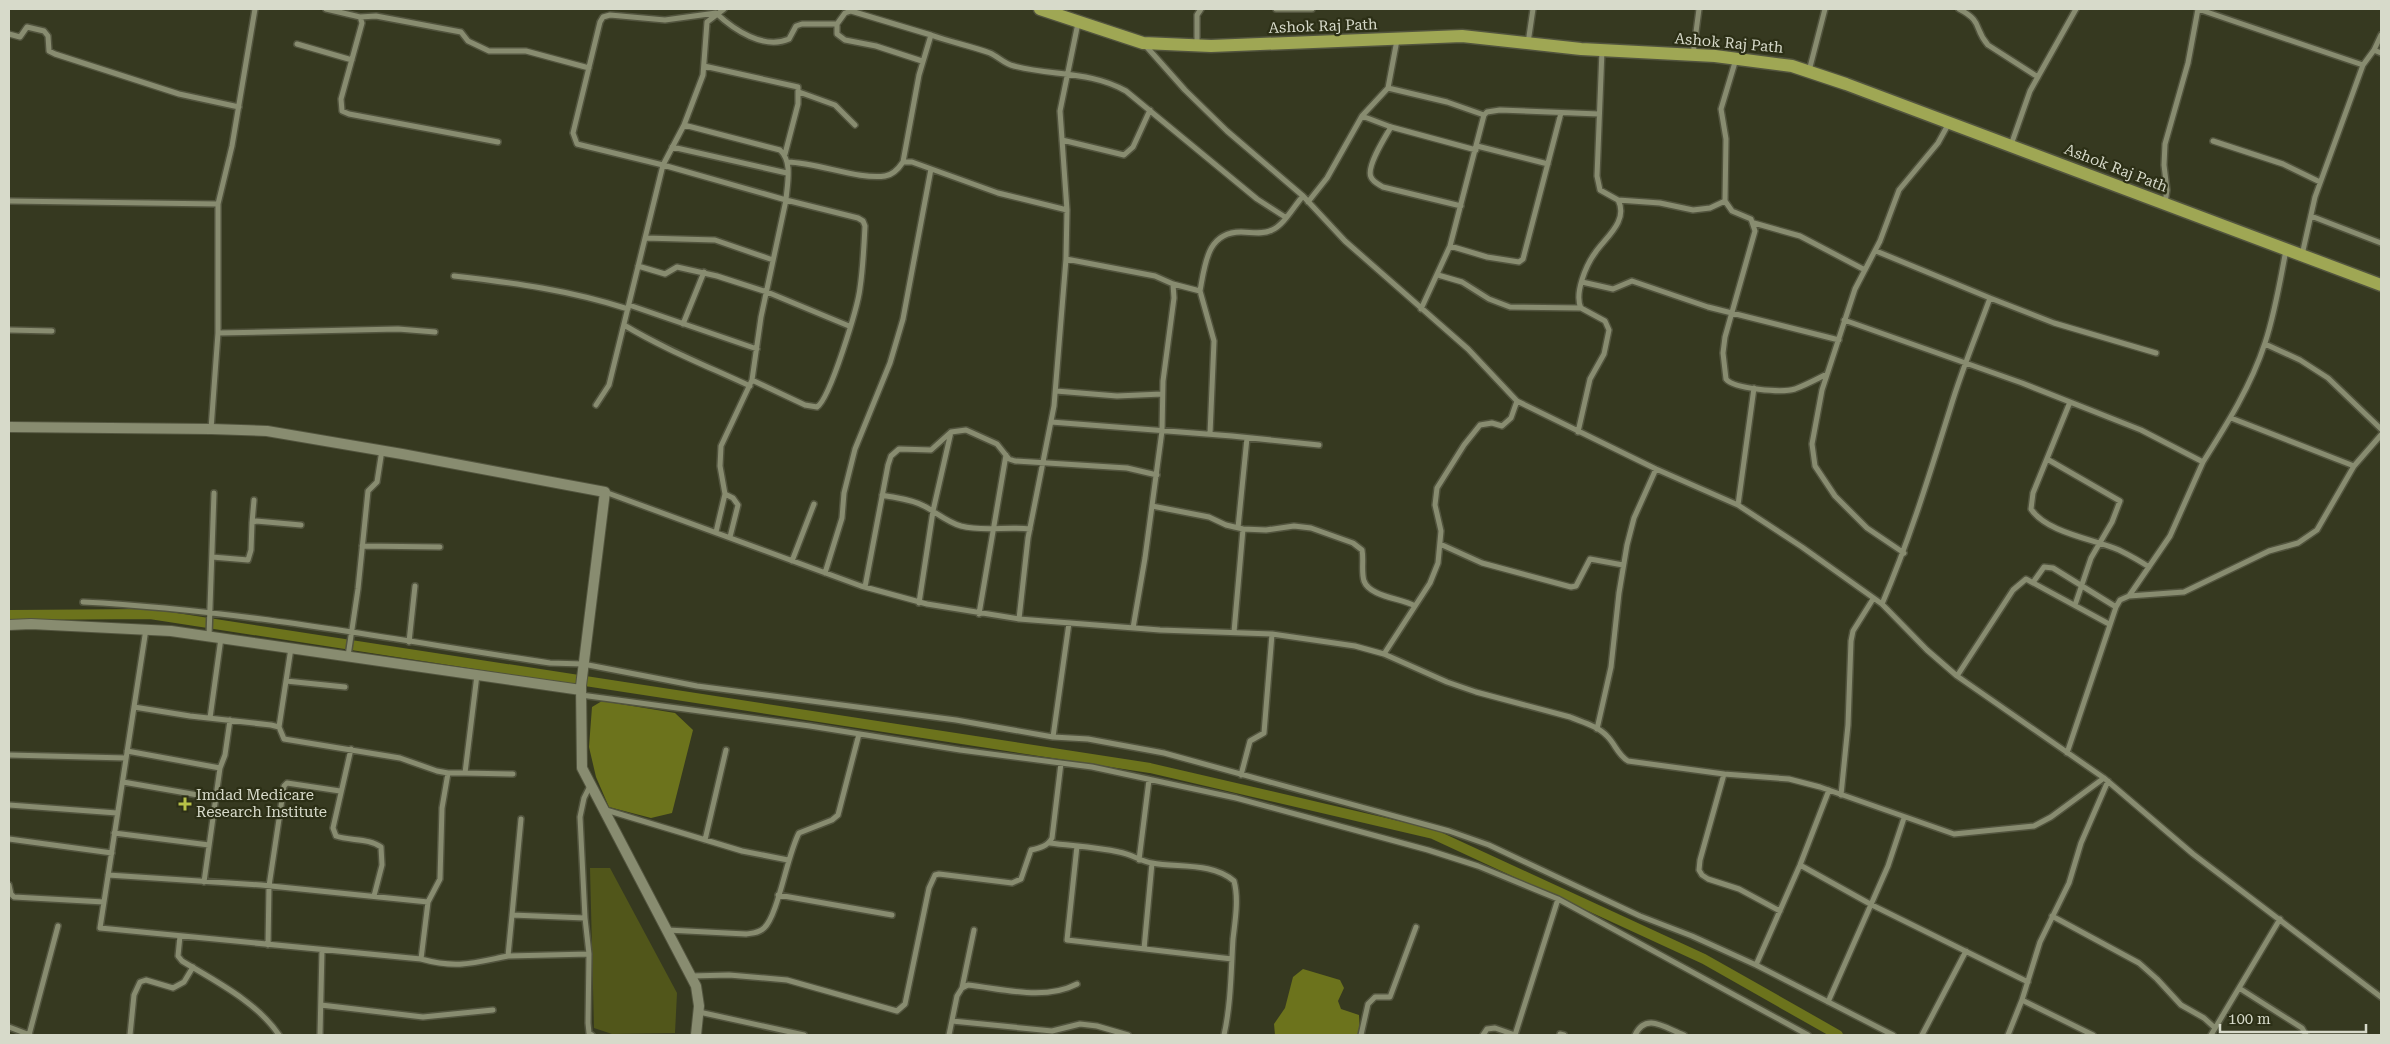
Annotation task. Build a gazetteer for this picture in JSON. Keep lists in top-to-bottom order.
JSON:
{
  "streets": {
    "main road": ["Ashok Raj Path"]
  },
  "places": {
    "health": ["Imdad Medicare Research Institute"]
  },
  "scale_bar": "100 m"
}
